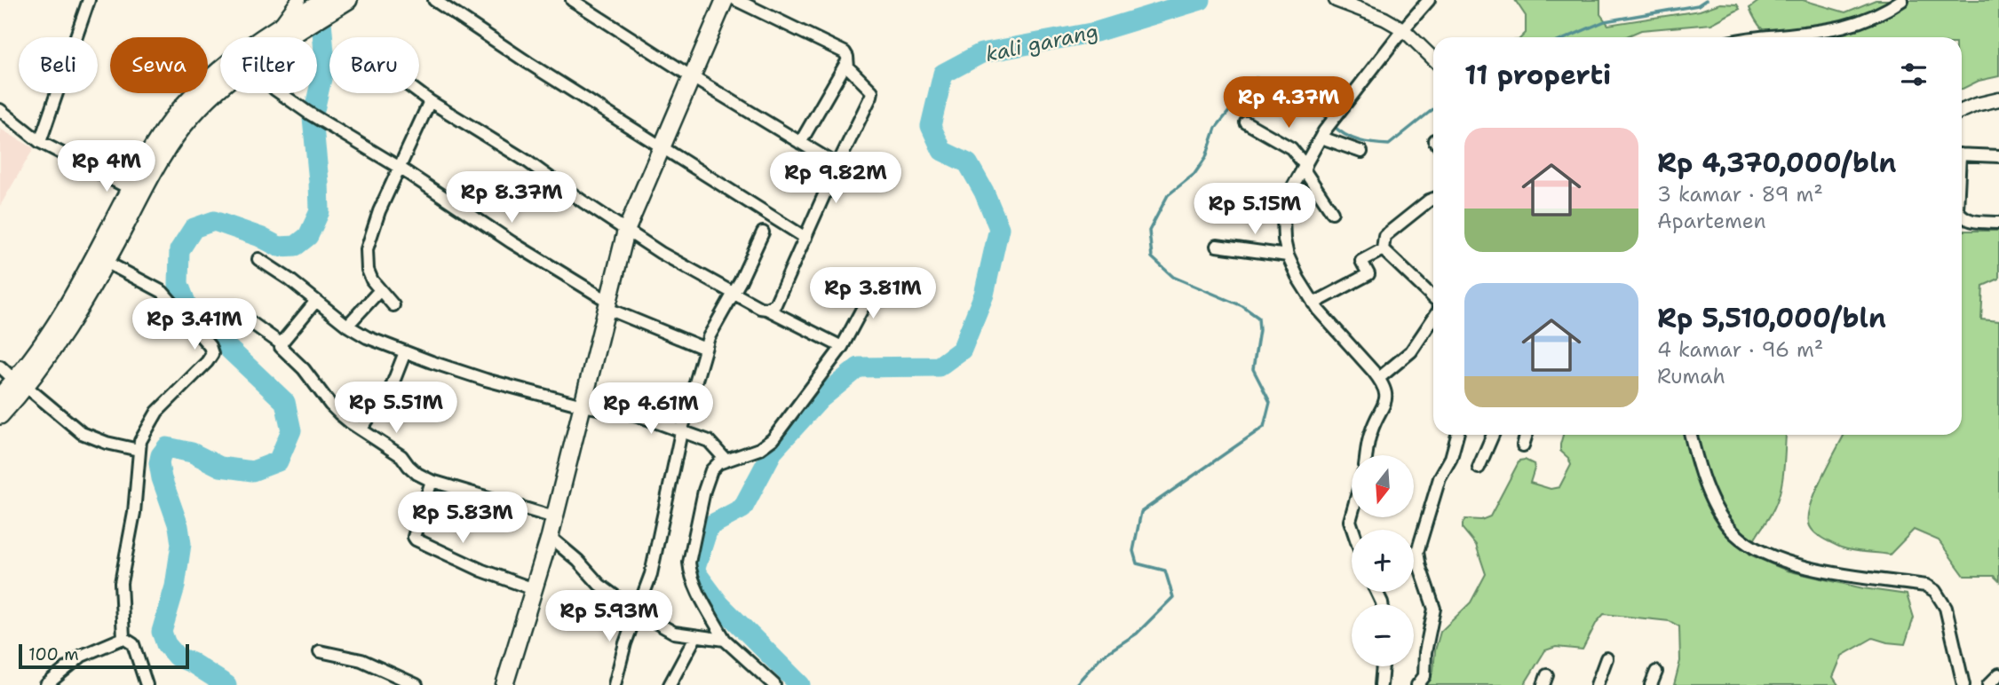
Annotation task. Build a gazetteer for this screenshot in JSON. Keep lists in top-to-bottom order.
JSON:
{
  "water": ["kali garang"],
  "scale_bar": "100 m",
  "north": "bottom",
  "page": {
    "chip": [
      "Beli",
      "Sewa",
      "Filter",
      "Baru"
    ],
    "heading": "11 properti",
    "price": [
      "Rp 4.37M",
      "Rp 4M",
      "Rp 9.82M",
      "Rp 8.37M",
      "Rp 5.15M",
      "Rp 3.81M",
      "Rp 3.41M",
      "Rp 5.51M",
      "Rp 4.61M",
      "Rp 5.83M",
      "Rp 5.93M"
    ],
    "list": [
      {
        "name": "Rp 4,370,000/bln",
        "note": "3 kamar · 89 m² · Apartemen"
      },
      {
        "name": "Rp 5,510,000/bln",
        "note": "4 kamar · 96 m² · Rumah"
      }
    ],
    "map_buttons": ["+", "−"],
    "scale": "100 m"
  }
}
